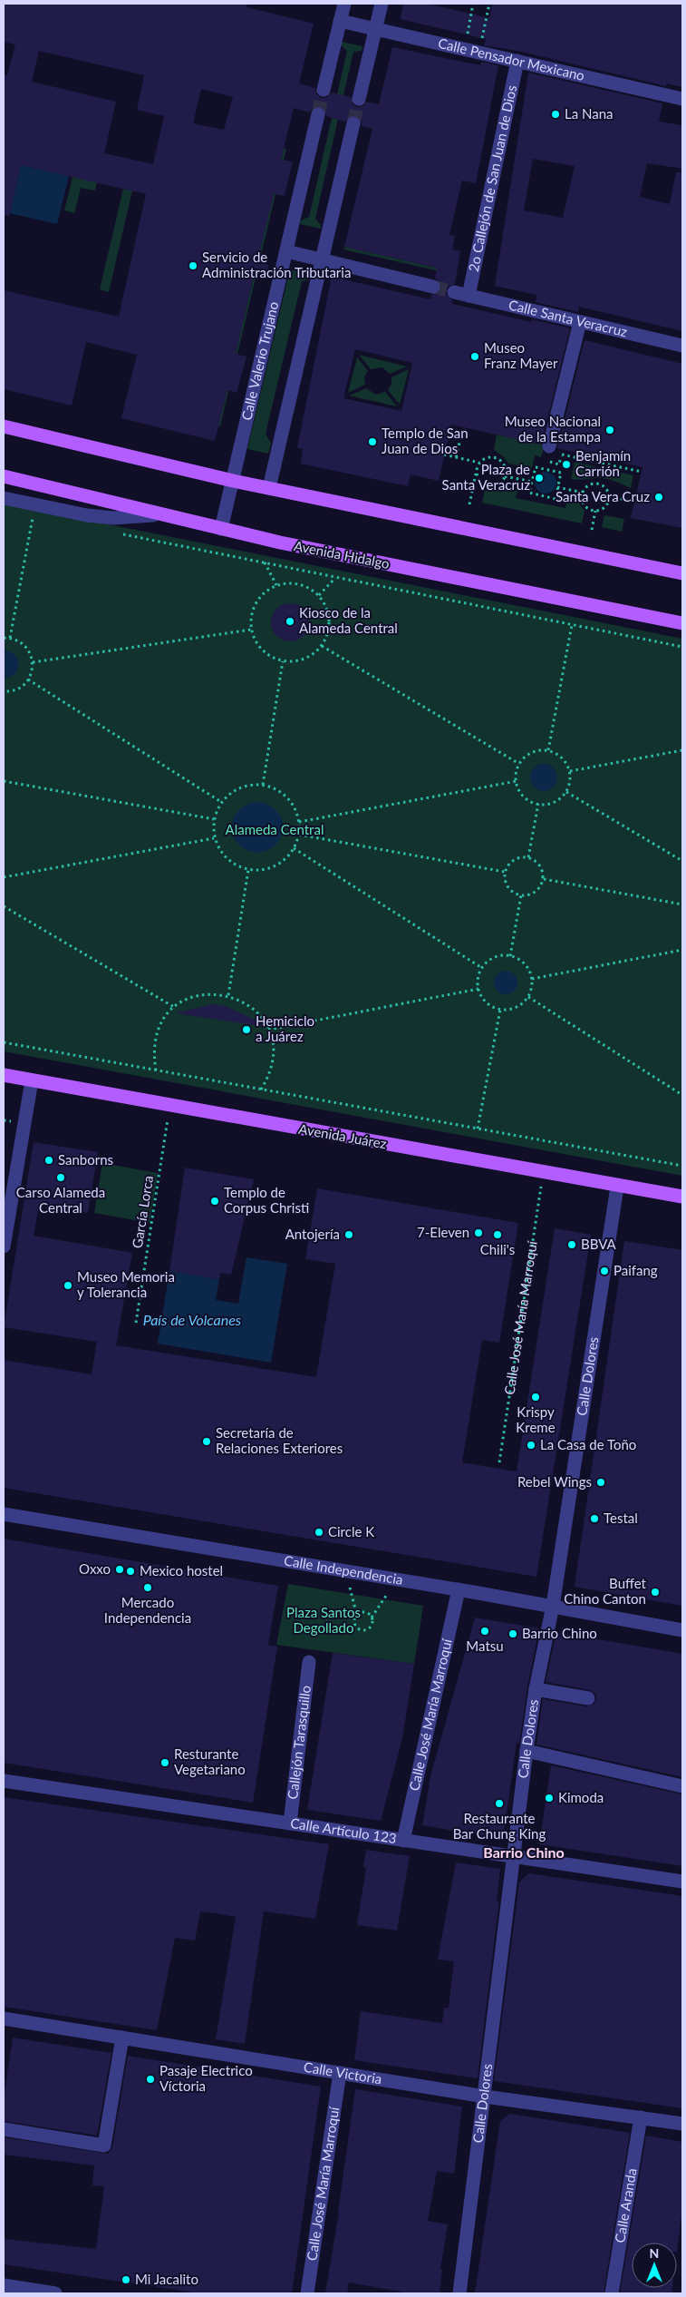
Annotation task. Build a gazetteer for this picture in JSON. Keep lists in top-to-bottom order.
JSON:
{
  "streets": {
    "main road": ["Avenida Hidalgo", "Avenida Juárez"],
    "street": [
      "Calle Pensador Mexicano",
      "2o Callejón de San Juan de Dios",
      "Calle Santa Veracruz",
      "Calle Valerio Trujano",
      "Calle José María Marroquí",
      "Calle Dolores",
      "Calle Independencia",
      "Callejón Tarasquillo",
      "Calle Artículo 123",
      "Calle Victoria",
      "Calle Aranda"
    ],
    "path": ["García Lorca"]
  },
  "crossings": [
    ["Calle Pensador Mexicano", "2o Callejón de San Juan de Dios"],
    ["2o Callejón de San Juan de Dios", "Calle Santa Veracruz"],
    ["Calle Valerio Trujano", "Avenida Hidalgo"],
    ["Avenida Juárez", "García Lorca"],
    ["Avenida Juárez", "Calle José María Marroquí"],
    ["Avenida Juárez", "Calle Dolores"],
    ["Calle José María Marroquí", "Calle Independencia"],
    ["Calle José María Marroquí", "Calle Artículo 123"],
    ["Calle José María Marroquí", "Calle Victoria"],
    ["Calle Dolores", "Calle Independencia"],
    ["Calle Dolores", "Calle Artículo 123"],
    ["Calle Dolores", "Calle Victoria"],
    ["Callejón Tarasquillo", "Calle Artículo 123"],
    ["Calle Victoria", "Calle Aranda"]
  ],
  "districts": ["Barrio Chino"],
  "water": ["País de Volcanes"],
  "parks": ["Alameda Central", "Plaza Santos Degollado"],
  "places": [
    "La Nana",
    "Servicio de Administración Tributaria",
    "Museo Franz Mayer",
    "Museo Nacional de la Estampa",
    "Templo de San Juan de Dios",
    "Benjamín Carrión",
    "Plaza de Santa Veracruz",
    "Santa Vera Cruz",
    "Kiosco de la Alameda Central",
    "Hemiciclo a Juárez",
    "Sanborns",
    "Carso Alameda Central",
    "Templo de Corpus Christi",
    "7-Eleven",
    "Antojería",
    "Chili's",
    "BBVA",
    "Paifang",
    "Museo Memoria y Tolerancia",
    "Krispy Kreme",
    "Secretaría de Relaciones Exteriores",
    "La Casa de Toño",
    "Rebel Wings",
    "Testal",
    "Circle K",
    "Oxxo",
    "Mexico hostel",
    "Mercado Independencia",
    "Buffet Chino Canton",
    "Matsu",
    "Barrio Chino",
    "Resturante Vegetariano",
    "Kimoda",
    "Restaurante Bar Chung King",
    "Pasaje Electrico Víctoria",
    "Mi Jacalito"
  ],
  "north": "top"
}
